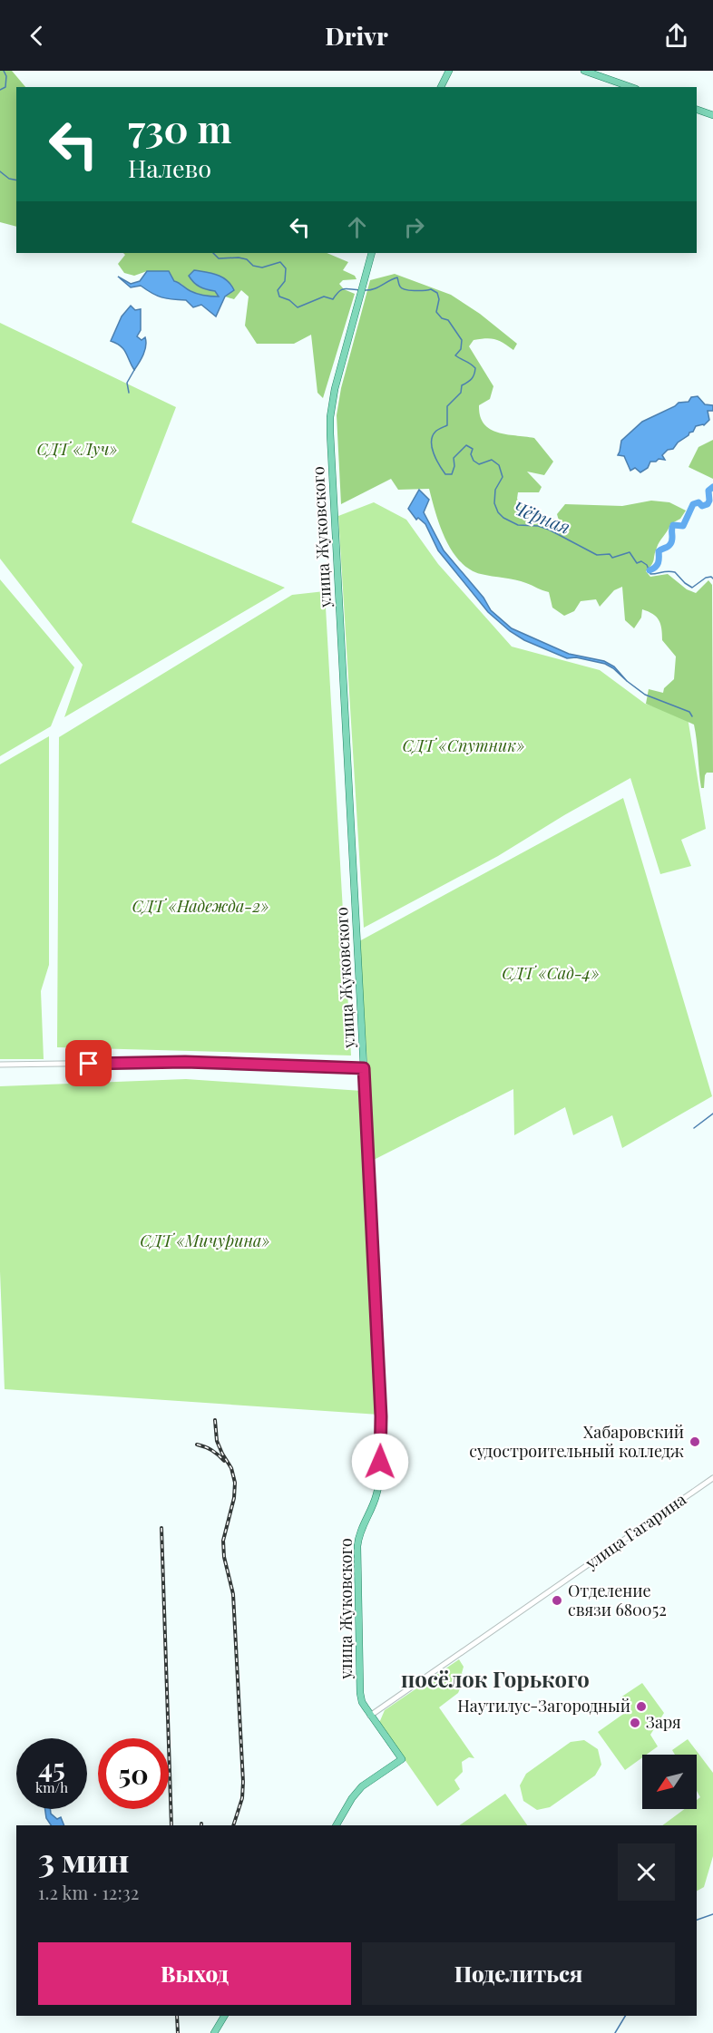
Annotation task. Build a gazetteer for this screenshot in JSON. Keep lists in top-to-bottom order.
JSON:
{
  "streets": {
    "main road": ["улица Жуковского"],
    "street": ["улица Гагарина"]
  },
  "crossings": [
    ["улица Жуковского", "улица Гагарина"]
  ],
  "districts": ["посёлок Горького"],
  "water": ["Чёрная"],
  "parks": [
    "СДТ «Луч»",
    "СДТ «Спутник»",
    "СДТ «Надежда-2»",
    "СДТ «Сад-4»",
    "СДТ «Мичурина»"
  ],
  "places": [
    "Хабаровский судостроительный колледж",
    "Отделение связи 680052",
    "Наутилус-Загородный",
    "Заря"
  ],
  "north": "bottom left",
  "page": {
    "header": "Drivr",
    "turn": ["730 m", "Налево"],
    "speed": "45 km/h",
    "limit": "50",
    "heading": ["3 мин", "1.2 km · 12:32"],
    "buttons": ["Выход", "Поделиться"]
  }
}
